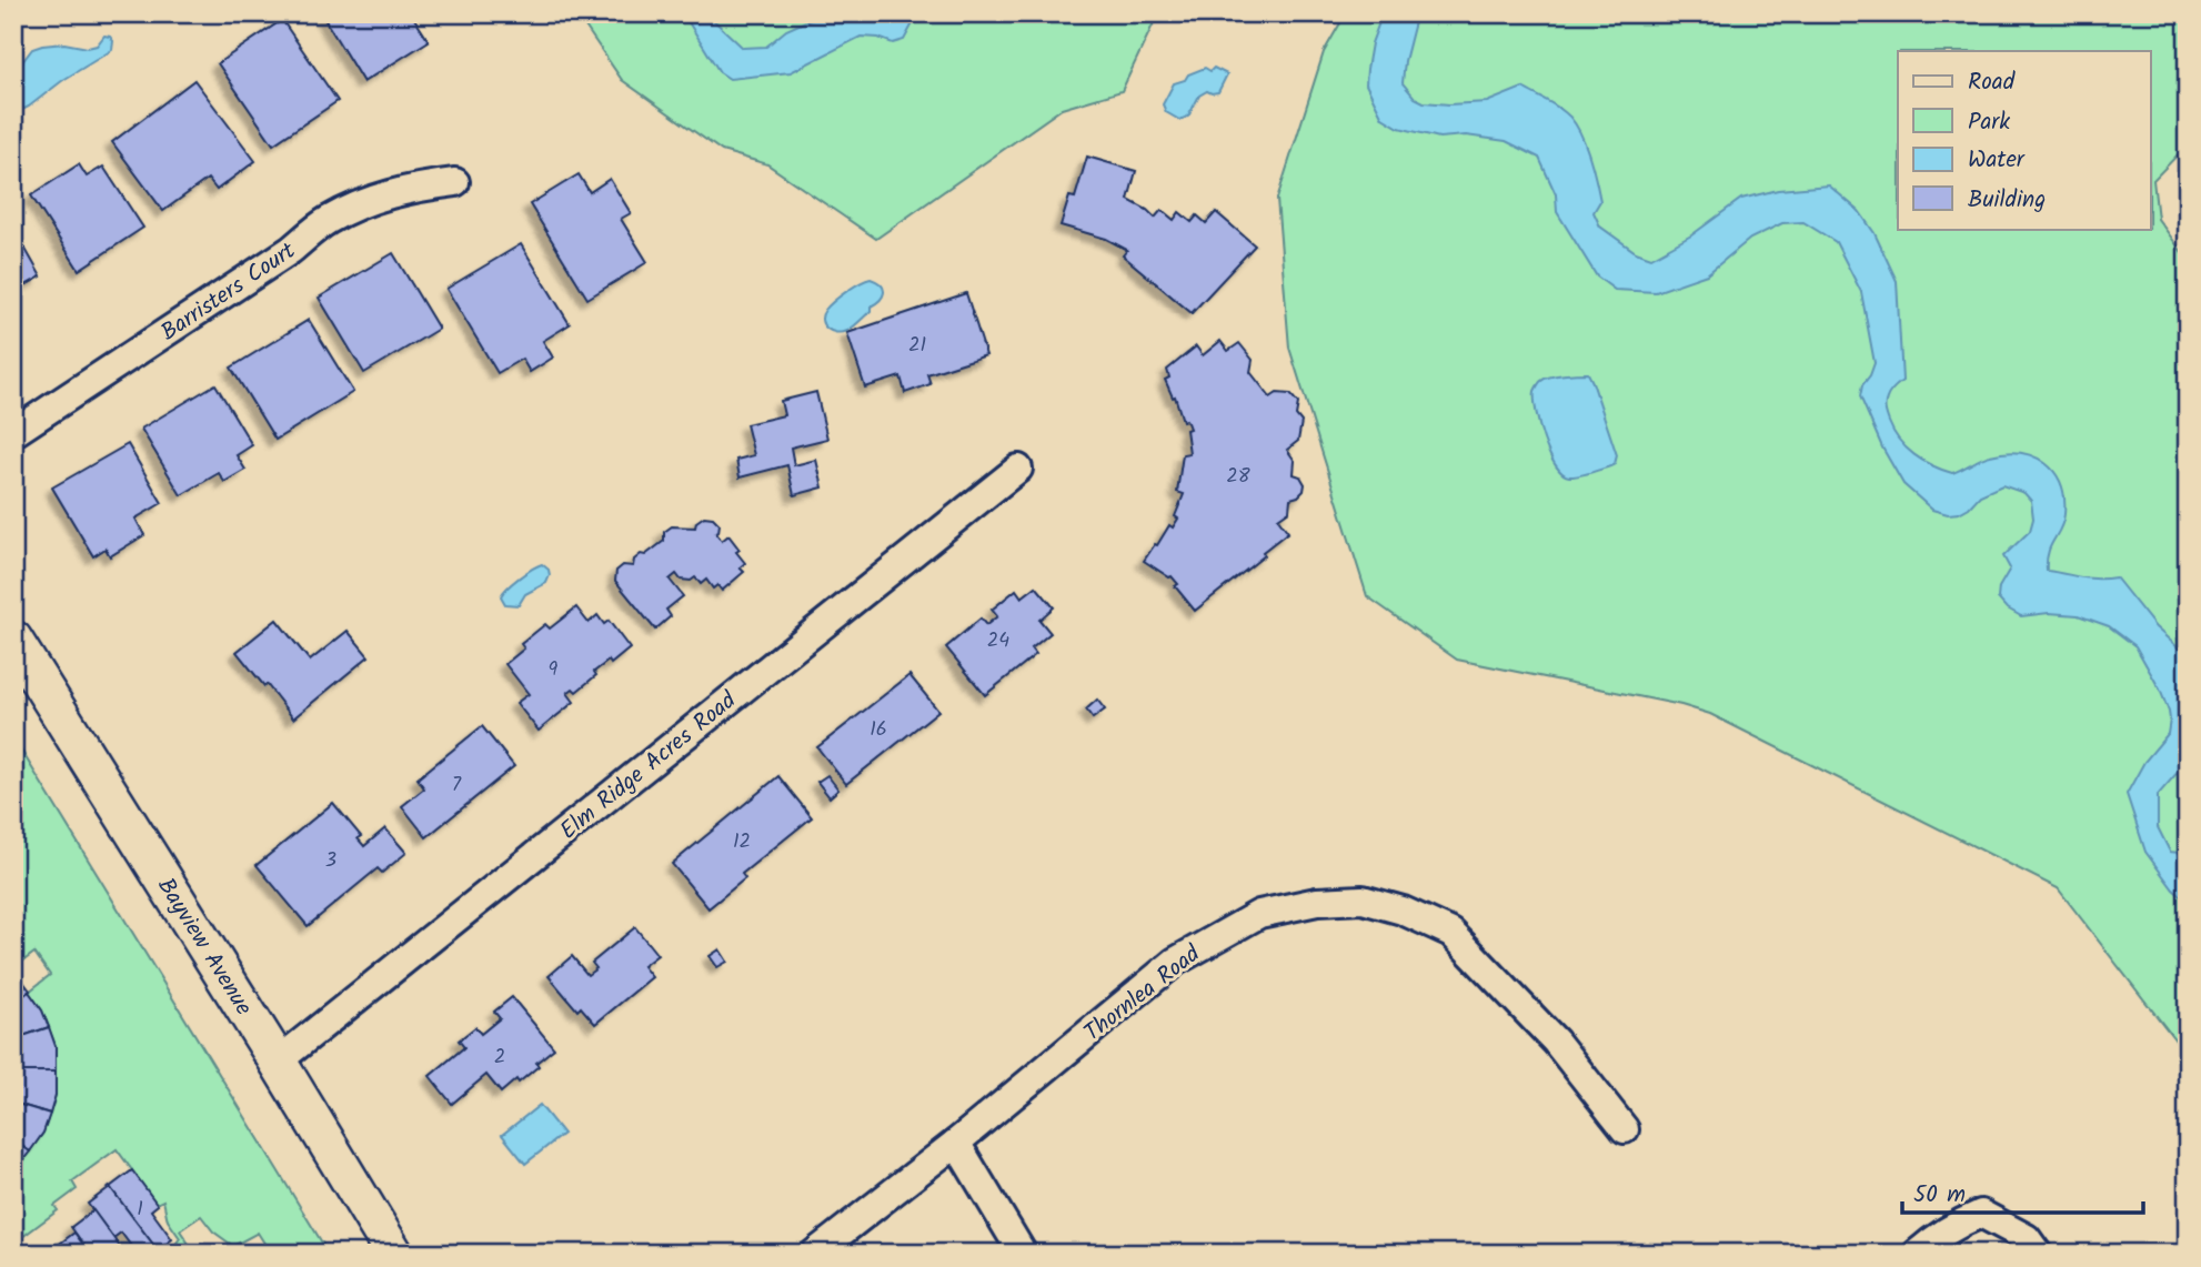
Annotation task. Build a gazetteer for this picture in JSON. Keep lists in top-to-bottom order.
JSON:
{
  "streets": {
    "main road": ["Bayview Avenue"],
    "street": ["Barristers Court", "Elm Ridge Acres Road", "Thornlea Road"]
  },
  "crossings": [
    ["Elm Ridge Acres Road", "Bayview Avenue"]
  ],
  "house_numbers": [
    "21",
    "28",
    "24",
    "9",
    "16",
    "7",
    "12",
    "3",
    "2",
    "1"
  ],
  "legend": [
    "Road",
    "Park",
    "Water",
    "Building"
  ],
  "scale_bar": "50 m"
}
